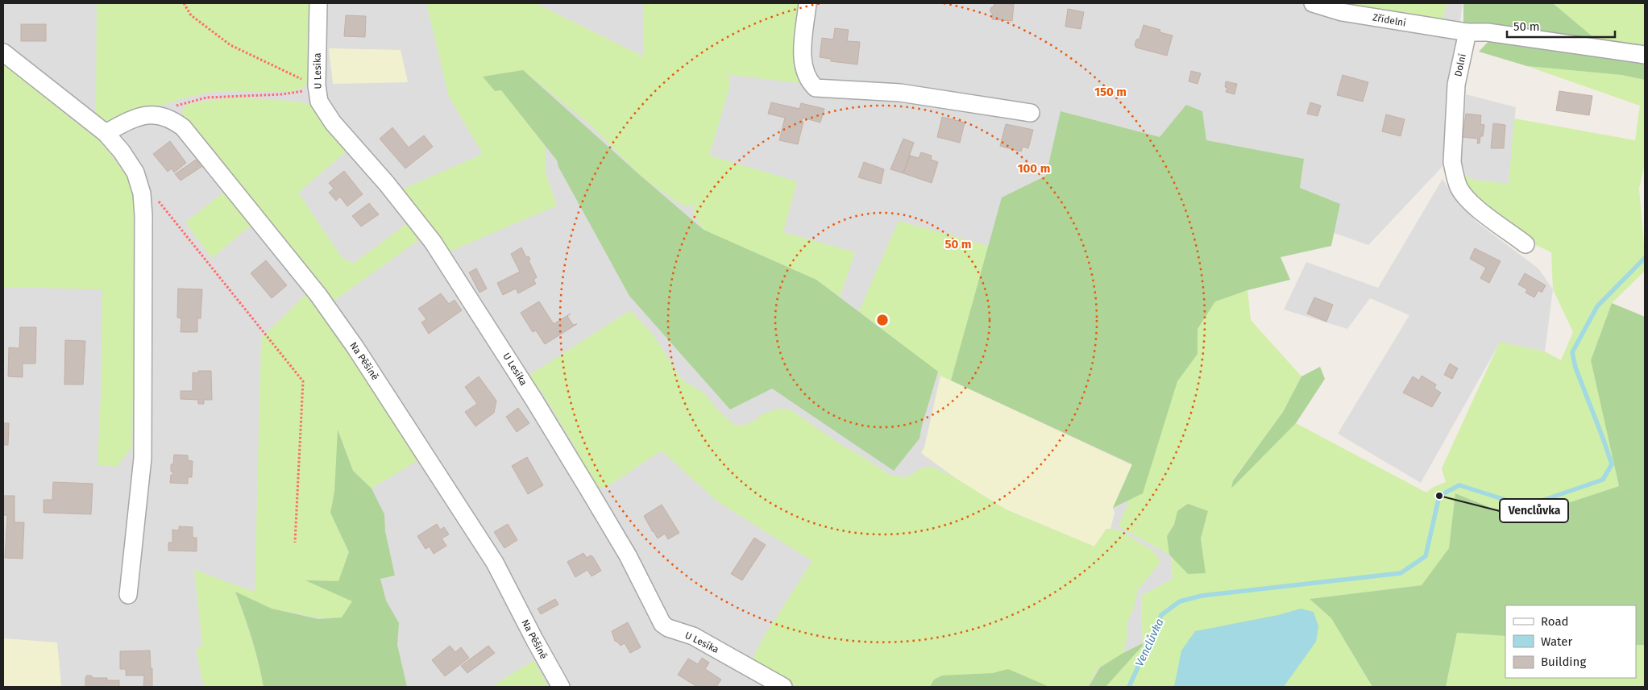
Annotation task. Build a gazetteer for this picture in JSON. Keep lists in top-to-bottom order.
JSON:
{
  "streets": {
    "street": [
      "Zřídelní",
      "Dolní",
      "U Lesíka",
      "Na Pěšině"
    ]
  },
  "crossings": [
    ["Zřídelní", "Dolní"]
  ],
  "water": ["Venclůvka"],
  "places": ["Venclůvka"],
  "legend": ["Road", "Water", "Building"],
  "scale_bar": "50 m",
  "rings": ["150 m", "100 m", "50 m"]
}
